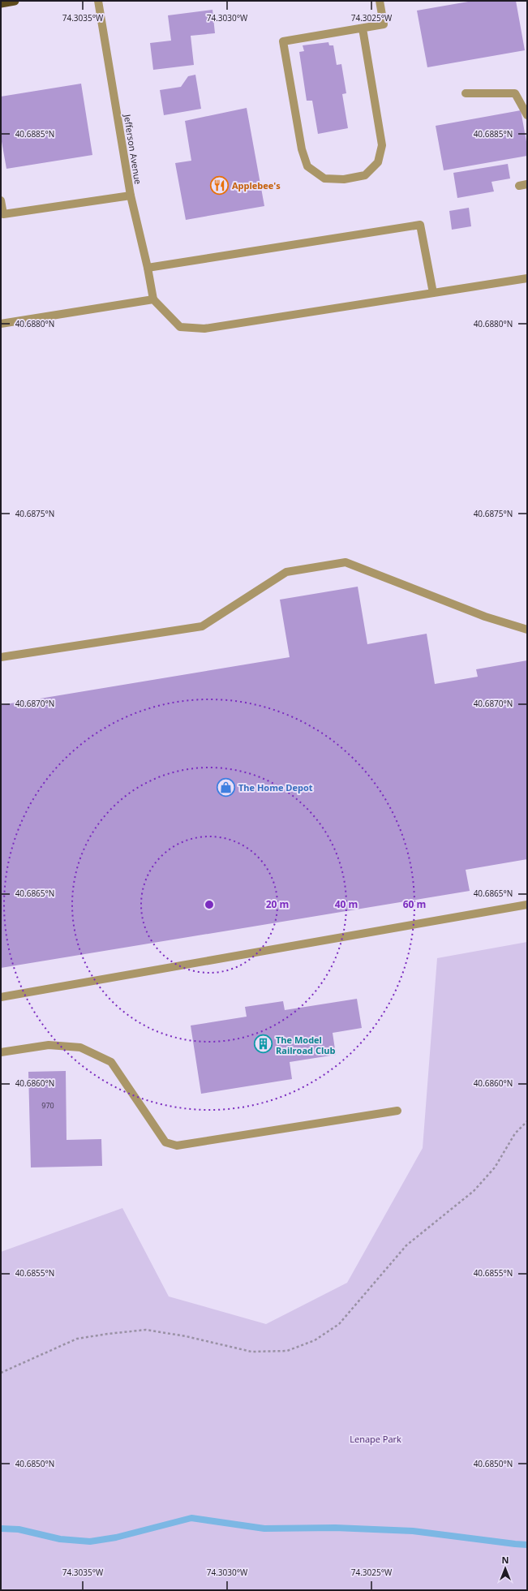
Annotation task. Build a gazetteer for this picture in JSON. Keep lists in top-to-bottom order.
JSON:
{
  "streets": {
    "street": ["Jefferson Avenue"]
  },
  "parks": ["Lenape Park"],
  "places": {
    "restaurant": ["Applebee's"],
    "shop": ["The Home Depot"],
    "building": ["The Model Railroad Club"]
  },
  "house_numbers": ["970"],
  "north": "top",
  "coordinates": [
    "74.3035°W",
    "74.3030°W",
    "74.3025°W",
    "40.6885°N",
    "40.6880°N",
    "40.6875°N",
    "40.6870°N",
    "40.6865°N",
    "40.6860°N",
    "40.6855°N",
    "40.6850°N"
  ],
  "rings": ["20 m", "40 m", "60 m"]
}
